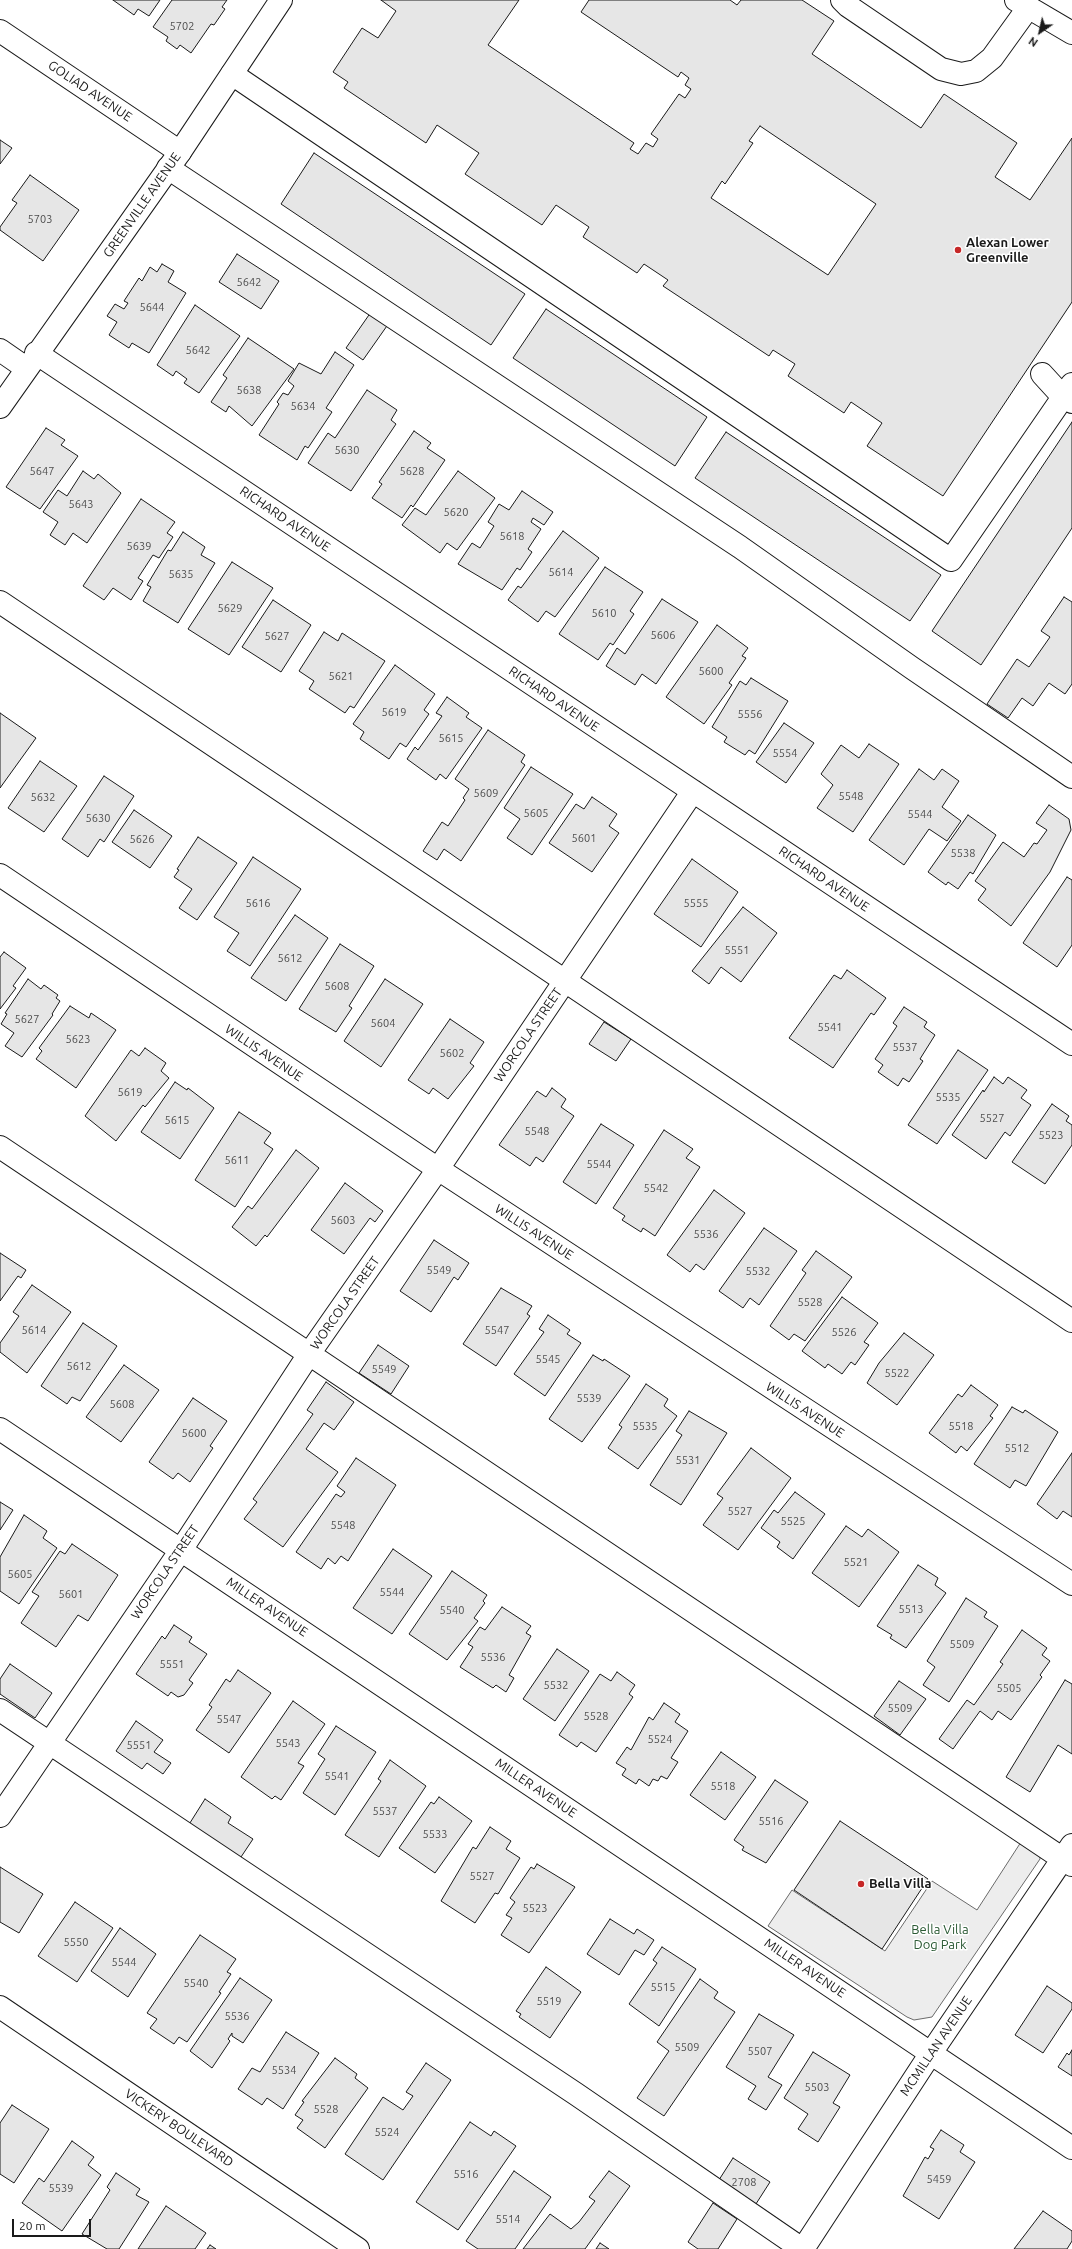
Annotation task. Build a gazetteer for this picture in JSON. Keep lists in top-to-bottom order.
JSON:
{
  "streets": {
    "street": [
      "GOLIAD AVENUE",
      "GREENVILLE AVENUE",
      "RICHARD AVENUE",
      "WORCOLA STREET",
      "WILLIS AVENUE",
      "MILLER AVENUE",
      "MCMILLAN AVENUE",
      "VICKERY BOULEVARD"
    ]
  },
  "crossings": [
    ["GOLIAD AVENUE", "GREENVILLE AVENUE"],
    ["GREENVILLE AVENUE", "RICHARD AVENUE"],
    ["RICHARD AVENUE", "WORCOLA STREET"],
    ["WORCOLA STREET", "WILLIS AVENUE"],
    ["WORCOLA STREET", "MILLER AVENUE"],
    ["MILLER AVENUE", "MCMILLAN AVENUE"]
  ],
  "parks": ["Bella Villa Dog Park"],
  "places": ["Alexan Lower Greenville", "Bella Villa"],
  "house_numbers": [
    "5702",
    "5703",
    "5642",
    "5644",
    "5642",
    "5638",
    "5634",
    "5630",
    "5647",
    "5628",
    "5643",
    "5620",
    "5618",
    "5639",
    "5614",
    "5635",
    "5629",
    "5610",
    "5606",
    "5627",
    "5600",
    "5621",
    "5619",
    "5556",
    "5615",
    "5554",
    "5609",
    "5548",
    "5632",
    "5605",
    "5544",
    "5630",
    "5601",
    "5626",
    "5538",
    "5616",
    "5555",
    "5551",
    "5612",
    "5608",
    "5627",
    "5604",
    "5541",
    "5623",
    "5537",
    "5602",
    "5619",
    "5535",
    "5527",
    "5615",
    "5548",
    "5523",
    "5611",
    "5544",
    "5542",
    "5603",
    "5536",
    "5549",
    "5532",
    "5528",
    "5614",
    "5547",
    "5526",
    "5545",
    "5612",
    "5549",
    "5522",
    "5539",
    "5608",
    "5535",
    "5518",
    "5600",
    "5512",
    "5531",
    "5527",
    "5525",
    "5548",
    "5521",
    "5605",
    "5544",
    "5601",
    "5513",
    "5540",
    "5509",
    "5536",
    "5551",
    "5532",
    "5505",
    "5509",
    "5528",
    "5547",
    "5524",
    "5543",
    "5551",
    "5541",
    "5518",
    "5537",
    "5516",
    "5533",
    "5527",
    "5523",
    "5550",
    "5544",
    "5540",
    "5515",
    "5519",
    "5536",
    "5509",
    "5507",
    "5534",
    "5503",
    "5528",
    "5524",
    "5516",
    "5459",
    "2708",
    "5539",
    "5514"
  ],
  "scale_bar": "20 m",
  "north": "bottom left"
}
